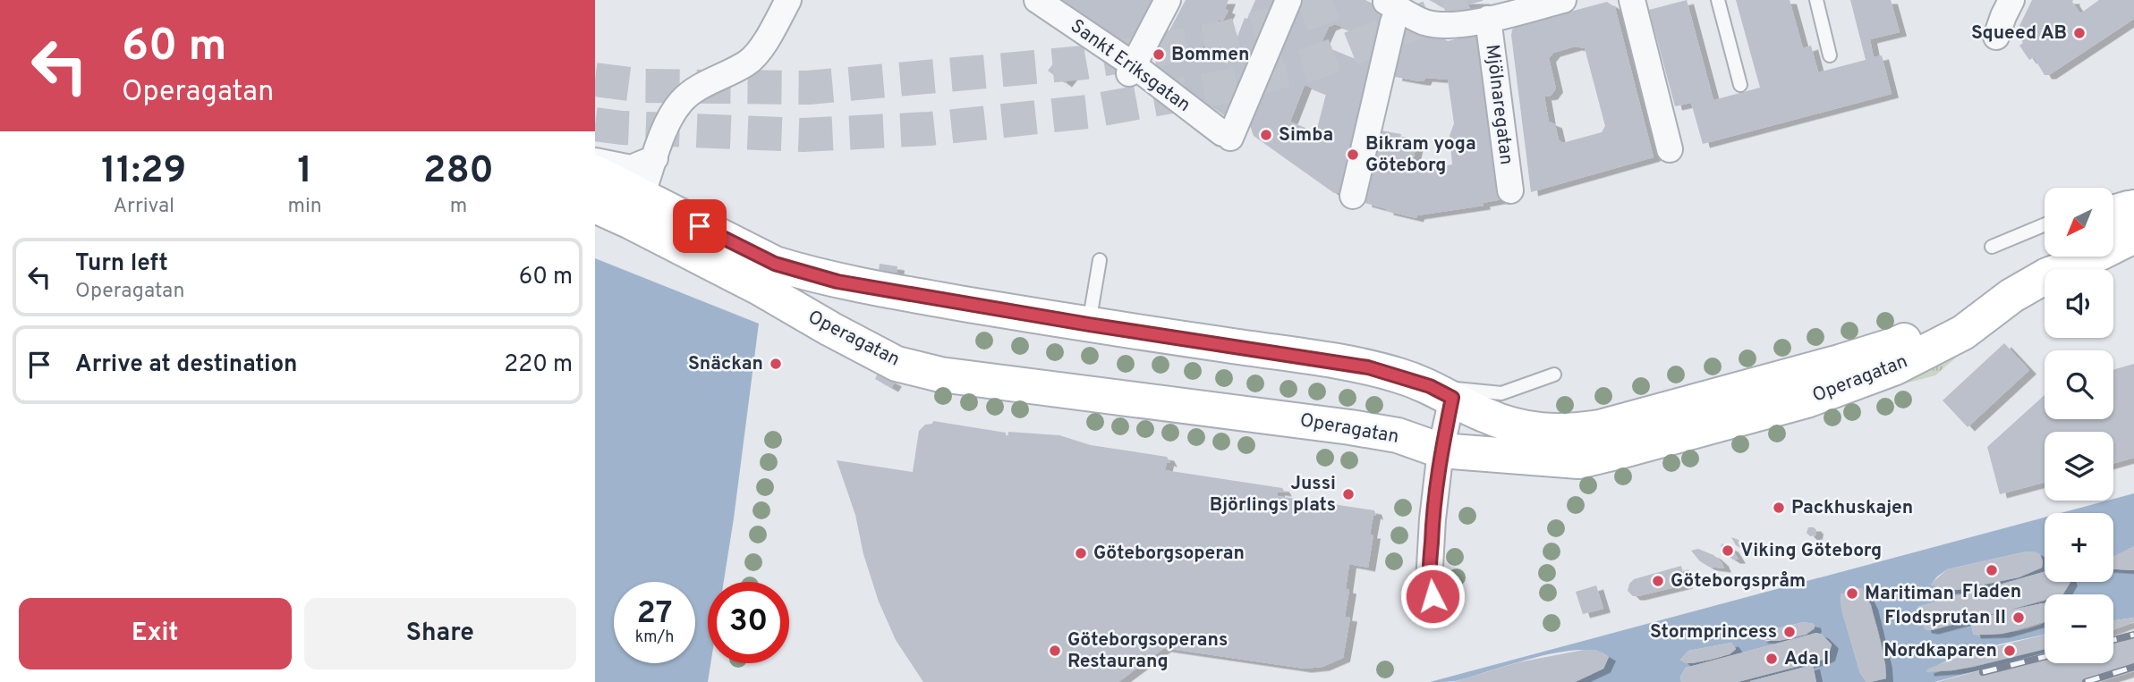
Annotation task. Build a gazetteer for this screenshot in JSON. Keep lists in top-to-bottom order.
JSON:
{
  "streets": {
    "street": ["Sankt Eriksgatan", "Mjölnaregatan", "Operagatan"]
  },
  "places": [
    "Squeed AB",
    "Bommen",
    "Simba",
    "Bikram yoga Göteborg",
    "Snäckan",
    "Jussi Björlings plats",
    "Packhuskajen",
    "Viking Göteborg",
    "Göteborgsoperan",
    "Fladen",
    "Göteborgspråm",
    "Maritiman",
    "Flodsprutan II",
    "Stormprincess",
    "Göteborgsoperans Restaurang",
    "Nordkaparen",
    "Ada I"
  ],
  "north": "bottom left",
  "page": {
    "turn": ["60 m", "Operagatan"],
    "eta": [
      "11:29",
      "Arrival",
      "1",
      "min",
      "280",
      "m"
    ],
    "map_buttons": ["+", "−"],
    "list": [
      {
        "name": "Turn left",
        "note": "Operagatan",
        "value": "60 m"
      },
      {
        "name": "Arrive at destination",
        "value": "220 m"
      }
    ],
    "speed": "27 km/h",
    "limit": "30",
    "buttons": ["Exit", "Share"]
  }
}
